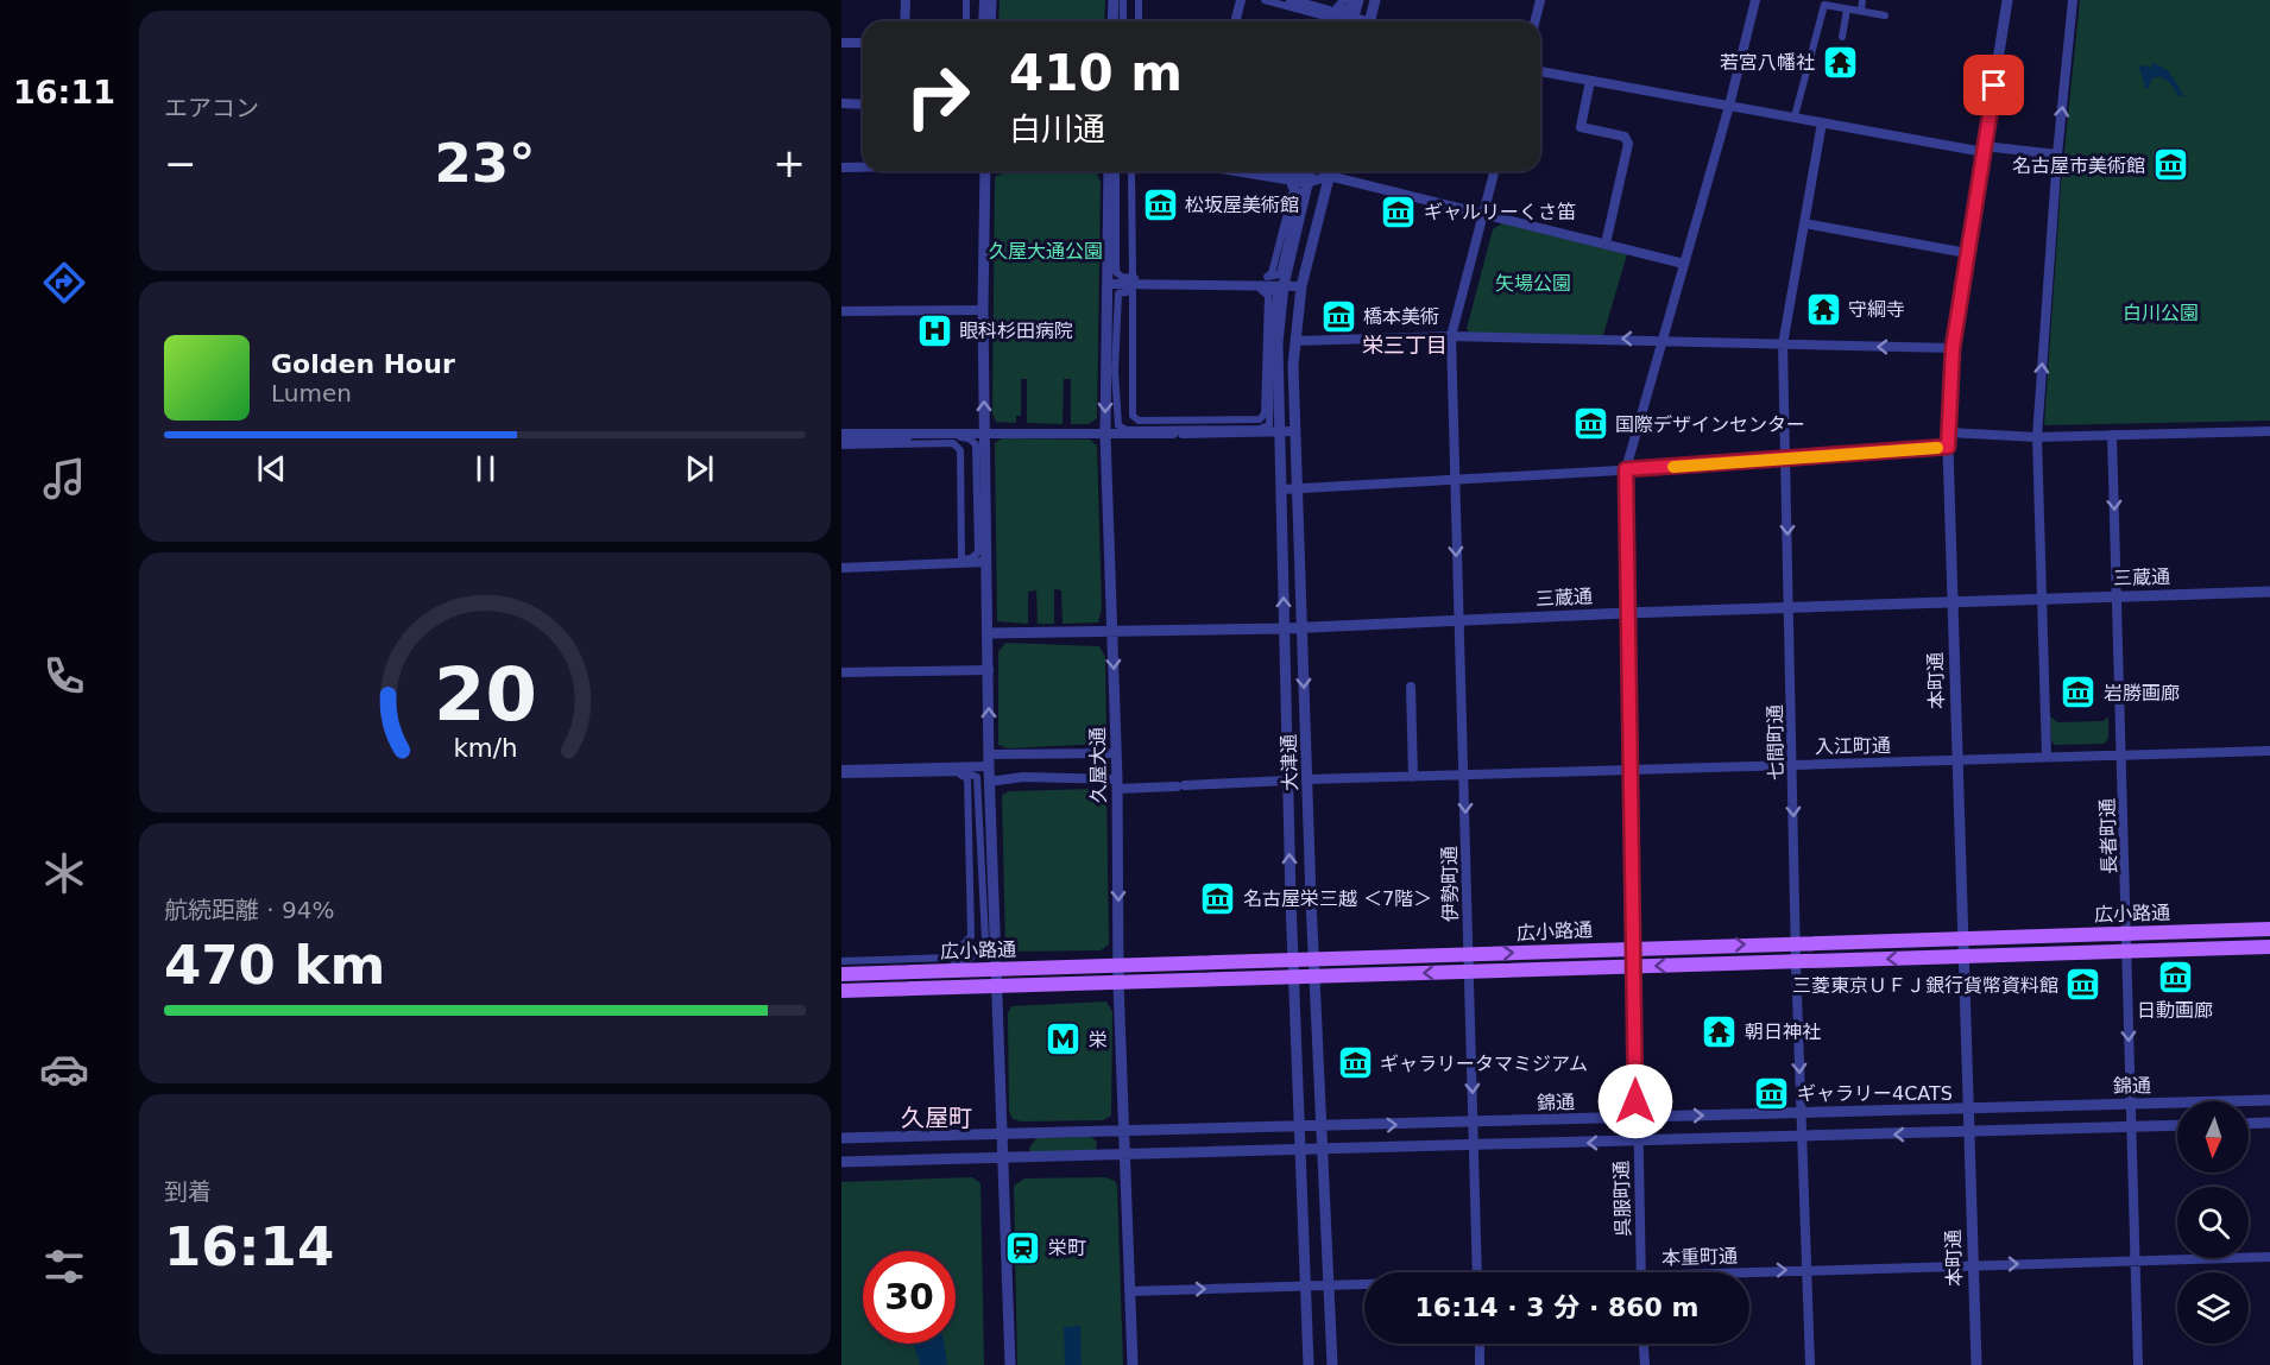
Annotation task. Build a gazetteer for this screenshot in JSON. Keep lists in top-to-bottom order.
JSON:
{
  "streets": {
    "main road": ["広小路通"],
    "street": [
      "三蔵通",
      "本町通",
      "七間町通",
      "入江町通",
      "大津通",
      "久屋大通",
      "長者町通",
      "伊勢町通",
      "錦通",
      "呉服町通",
      "本重町通"
    ]
  },
  "crossings": [
    ["三蔵通", "本町通"],
    ["三蔵通", "七間町通"],
    ["三蔵通", "大津通"],
    ["三蔵通", "久屋大通"],
    ["三蔵通", "長者町通"],
    ["三蔵通", "伊勢町通"],
    ["三蔵通", "呉服町通"],
    ["本町通", "入江町通"],
    ["本町通", "広小路通"],
    ["本町通", "錦通"],
    ["本町通", "本重町通"],
    ["七間町通", "入江町通"],
    ["七間町通", "広小路通"],
    ["七間町通", "錦通"],
    ["七間町通", "本重町通"],
    ["入江町通", "大津通"],
    ["入江町通", "長者町通"],
    ["入江町通", "伊勢町通"],
    ["入江町通", "呉服町通"],
    ["大津通", "広小路通"],
    ["大津通", "錦通"],
    ["大津通", "本重町通"],
    ["久屋大通", "広小路通"],
    ["久屋大通", "錦通"],
    ["久屋大通", "本重町通"],
    ["長者町通", "広小路通"],
    ["長者町通", "錦通"],
    ["長者町通", "本重町通"],
    ["伊勢町通", "広小路通"],
    ["伊勢町通", "錦通"],
    ["広小路通", "呉服町通"],
    ["錦通", "呉服町通"]
  ],
  "one_way": [
    "七間町通",
    "久屋大通",
    "伊勢町通",
    "本重町通"
  ],
  "districts": ["栄三丁目", "久屋町"],
  "parks": ["久屋大通公園", "矢場公園", "白川公園"],
  "places": {
    "temple": ["若宮八幡社", "守綱寺", "朝日神社"],
    "museum": [
      "名古屋市美術館",
      "松坂屋美術館",
      "ギャルリーくさ笛",
      "橋本美術",
      "国際デザインセンター",
      "岩勝画廊",
      "名古屋栄三越 ＜7階＞",
      "日動画廊",
      "三菱東京ＵＦＪ銀行貨幣資料館",
      "ギャラリータマミジアム",
      "ギャラリー4CATS"
    ],
    "hospital": ["眼科杉田病院"],
    "metro station": ["栄"],
    "station": ["栄町"]
  },
  "north": "bottom",
  "page": {
    "tabs": "16:11",
    "tile": [
      "エアコン",
      ["航続距離 · 94%", "470 km"],
      ["到着", "16:14"]
    ],
    "turn": ["410 m", "白川通"],
    "heat": ["−", "23°", "+"],
    "song": ["Golden Hour", "Lumen"],
    "limit": "30",
    "trip": "16:14 · 3 分 · 860 m",
    "gauge": ["20", "km/h"]
  }
}
